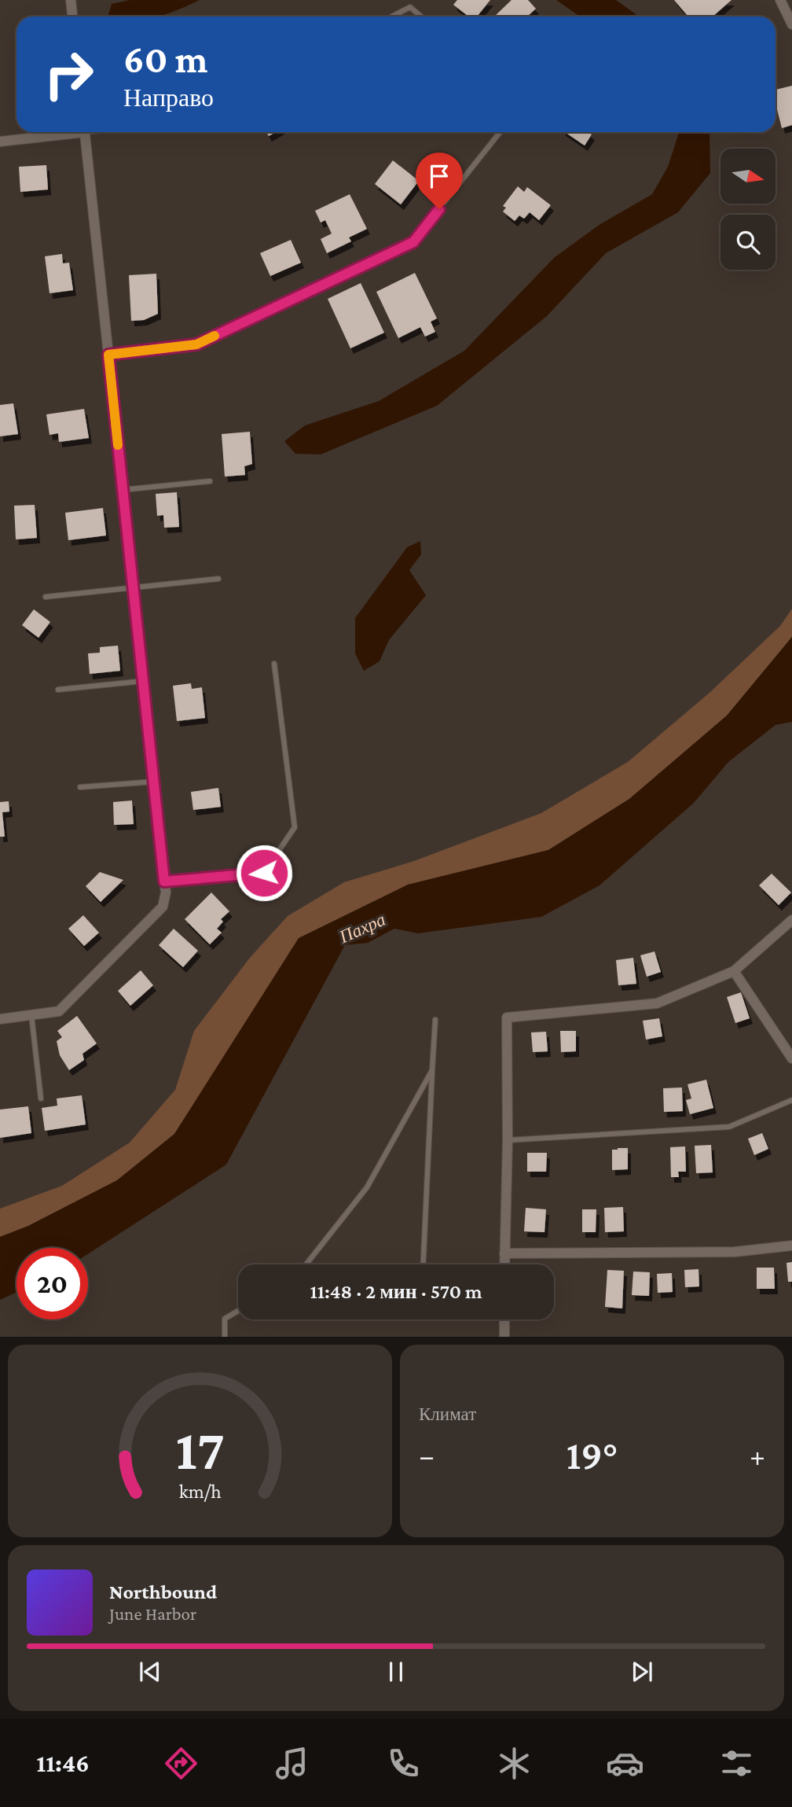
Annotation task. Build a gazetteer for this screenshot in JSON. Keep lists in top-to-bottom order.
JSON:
{
  "water": ["Пахра"],
  "north": "right",
  "page": {
    "turn": ["60 m", "Направо"],
    "limit": "20",
    "trip": "11:48 · 2 мин · 570 m",
    "tile": "Климат",
    "heat": ["−", "19°", "+"],
    "song": ["Northbound", "June Harbor"],
    "tabs": "11:46",
    "gauge": ["17", "km/h"]
  }
}
